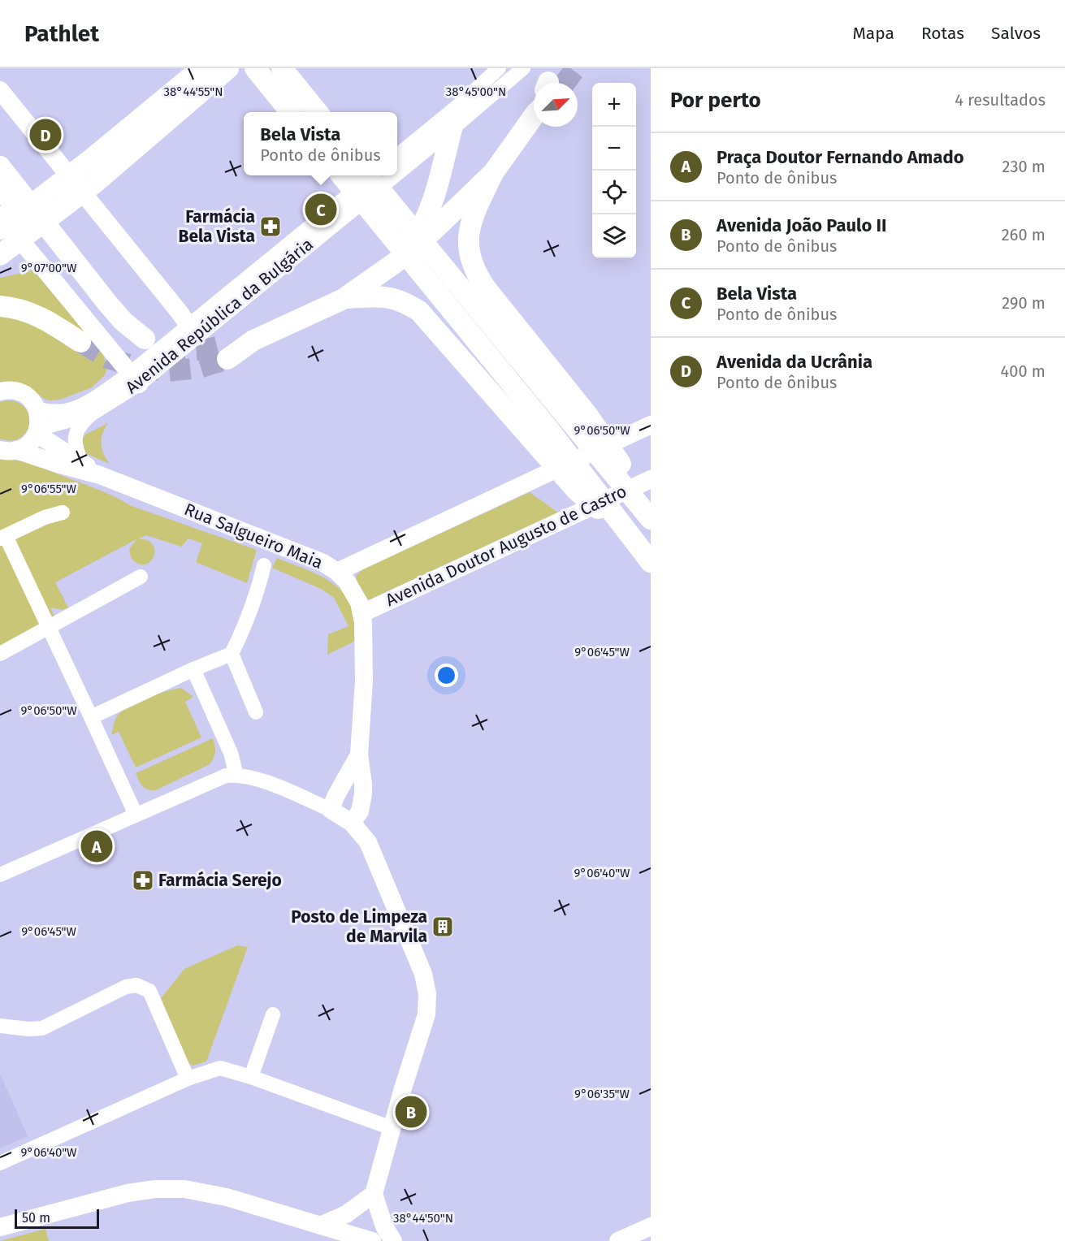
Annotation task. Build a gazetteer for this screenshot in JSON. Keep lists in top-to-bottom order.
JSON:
{
  "streets": {
    "main road": ["Rua Salgueiro Maia", "Avenida Doutor Augusto de Castro"],
    "street": ["Avenida República da Bulgária"]
  },
  "crossings": [
    ["Avenida República da Bulgária", "Rua Salgueiro Maia"],
    ["Rua Salgueiro Maia", "Avenida Doutor Augusto de Castro"]
  ],
  "places": {
    "pharmacy": ["Farmácia Bela Vista", "Farmácia Serejo"],
    "building": ["Posto de Limpeza de Marvila"]
  },
  "scale_bar": "50 m",
  "north": "top right",
  "page": {
    "header": "Pathlet",
    "nav": ["Mapa", "Rotas", "Salvos"],
    "heading": ["Por perto", "4 resultados"],
    "map_buttons": ["+", "−"],
    "popup": ["Bela Vista", "Ponto de ônibus"],
    "pins": [
      "D",
      "C",
      "A",
      "B"
    ],
    "list": [
      {
        "mark": "A",
        "name": "Praça Doutor Fernando Amado",
        "note": "Ponto de ônibus",
        "value": "230 m"
      },
      {
        "mark": "B",
        "name": "Avenida João Paulo II",
        "note": "Ponto de ônibus",
        "value": "260 m"
      },
      {
        "mark": "C",
        "name": "Bela Vista",
        "note": "Ponto de ônibus",
        "value": "290 m"
      },
      {
        "mark": "D",
        "name": "Avenida da Ucrânia",
        "note": "Ponto de ônibus",
        "value": "400 m"
      }
    ],
    "scale": "50 m"
  },
  "coordinates": [
    "38°45'00\"N",
    "38°44'55\"N",
    "9°07'00\"W",
    "9°06'50\"W",
    "9°06'55\"W",
    "9°06'45\"W",
    "9°06'40\"W",
    "9°06'35\"W",
    "38°44'50\"N"
  ]
}
